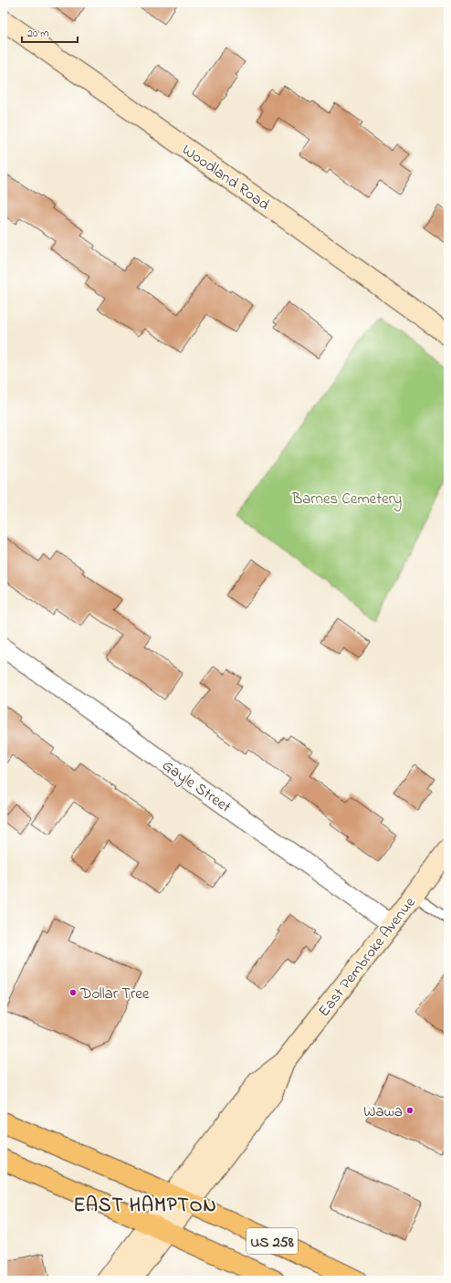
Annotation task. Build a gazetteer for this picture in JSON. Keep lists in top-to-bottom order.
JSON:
{
  "streets": {
    "main road": ["Woodland Road", "East Pembroke Avenue", "US 258"],
    "street": ["Gayle Street"]
  },
  "crossings": [
    ["Gayle Street", "East Pembroke Avenue"],
    ["East Pembroke Avenue", "US 258"]
  ],
  "districts": ["EAST HAMPTON"],
  "parks": ["Barnes Cemetery"],
  "places": ["Dollar Tree", "Wawa"],
  "scale_bar": "20 m"
}
